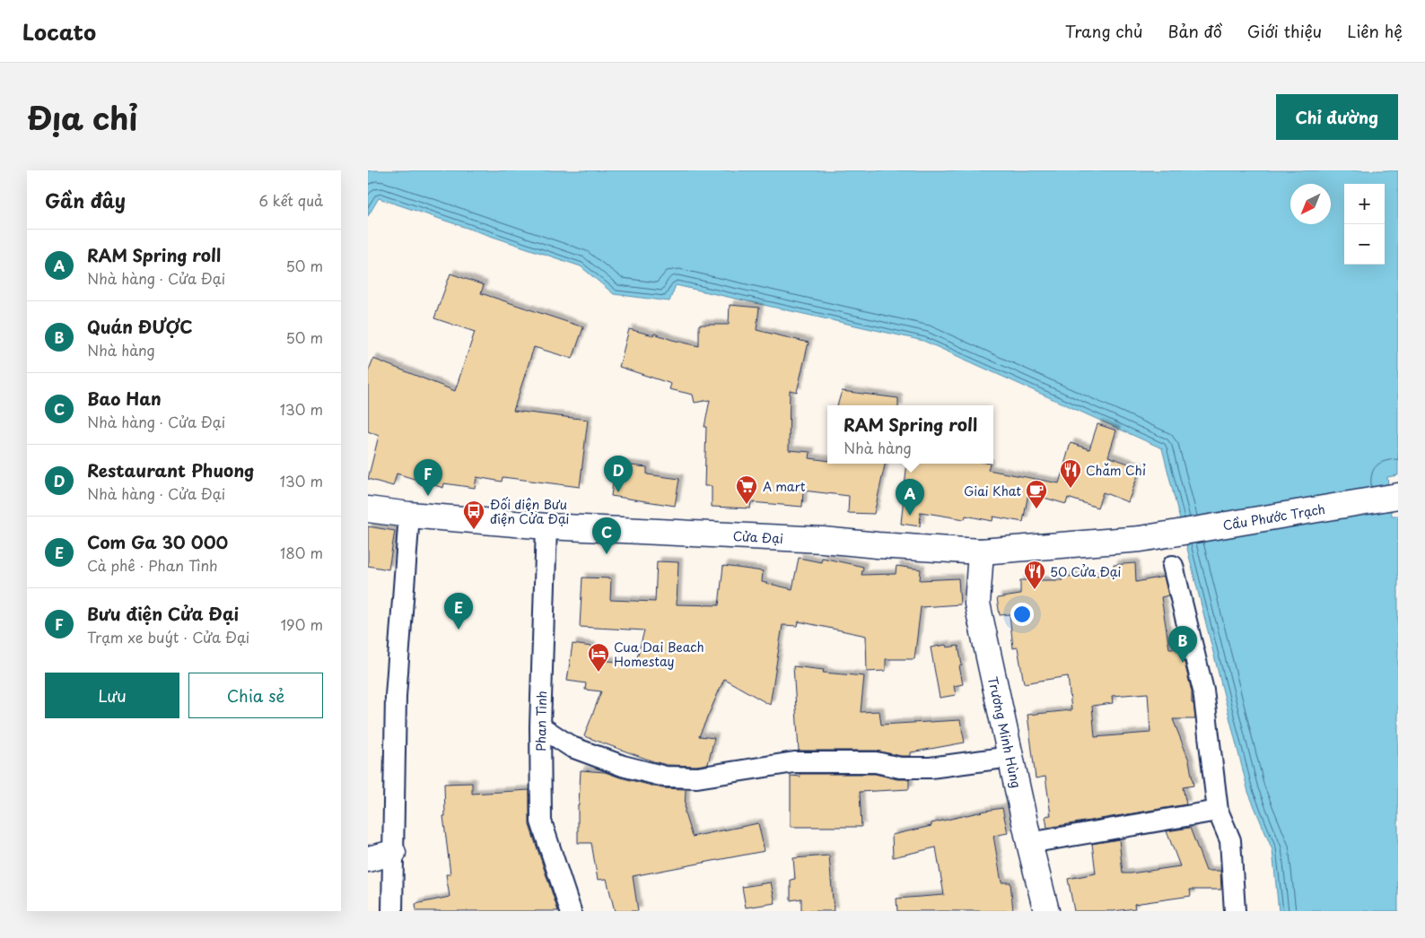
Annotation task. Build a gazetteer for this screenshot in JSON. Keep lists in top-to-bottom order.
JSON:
{
  "streets": {
    "street": [
      "Cầu Phước Trạch",
      "Cửa Đại",
      "Phan Tình",
      "Trương Minh Hùng"
    ]
  },
  "crossings": [
    ["Cầu Phước Trạch", "Cửa Đại"],
    ["Cửa Đại", "Phan Tình"],
    ["Cửa Đại", "Trương Minh Hùng"]
  ],
  "places": {
    "restaurant": ["Chăm Chỉ", "50 Cửa Đại"],
    "supermarket": ["A mart"],
    "cafe": ["Giai Khat"],
    "bus stop": ["Đối diện Bưu điện Cửa Đại"],
    "hotel": ["Cua Dai Beach Homestay"]
  },
  "north": "bottom left",
  "page": {
    "header": "Locato",
    "nav": [
      "Trang chủ",
      "Bản đồ",
      "Giới thiệu",
      "Liên hệ"
    ],
    "title": "Địa chỉ",
    "buttons": [
      "Chỉ đường",
      ["Lưu", "Chia sẻ"]
    ],
    "heading": ["Gần đây", "6 kết quả"],
    "map_buttons": ["+", "−"],
    "list": [
      {
        "mark": "A",
        "name": "RAM Spring roll",
        "note": "Nhà hàng · Cửa Đại",
        "value": "50 m"
      },
      {
        "mark": "B",
        "name": "Quán ĐƯỢC",
        "note": "Nhà hàng",
        "value": "50 m"
      },
      {
        "mark": "C",
        "name": "Bao Han",
        "note": "Nhà hàng · Cửa Đại",
        "value": "130 m"
      },
      {
        "mark": "D",
        "name": "Restaurant Phuong",
        "note": "Nhà hàng · Cửa Đại",
        "value": "130 m"
      },
      {
        "mark": "E",
        "name": "Com Ga 30 000",
        "note": "Cà phê · Phan Tình",
        "value": "180 m"
      },
      {
        "mark": "F",
        "name": "Bưu điện Cửa Đại",
        "note": "Trạm xe buýt · Cửa Đại",
        "value": "190 m"
      }
    ],
    "popup": ["RAM Spring roll", "Nhà hàng"],
    "pins": [
      "D",
      "F",
      "A",
      "C",
      "E",
      "B"
    ]
  }
}
